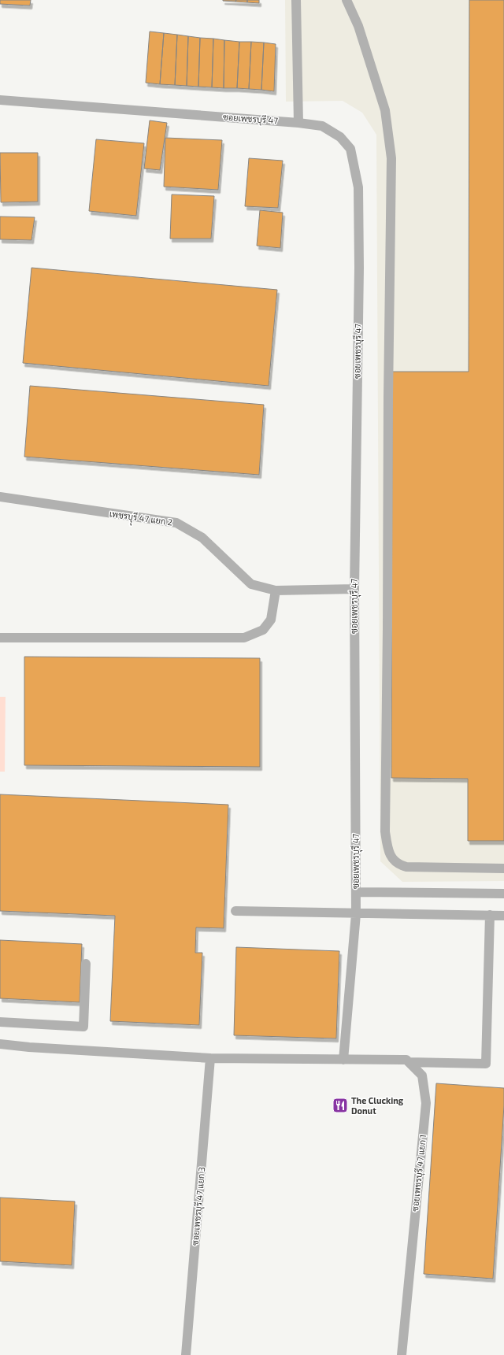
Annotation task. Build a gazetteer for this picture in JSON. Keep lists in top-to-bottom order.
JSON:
{
  "streets": {
    "street": [
      "ซอยเพชรบุรี 47",
      "เพชรบุุรี 47 แยก 2",
      "ซอยเพชรบุรี 47 แยก 1",
      "ซอยเพชรบุรี 47 แยก 3"
    ]
  },
  "crossings": [
    ["ซอยเพชรบุรี 47", "เพชรบุุรี 47 แยก 2"]
  ],
  "places": {
    "restaurant": ["The Clucking Donut"]
  }
}
